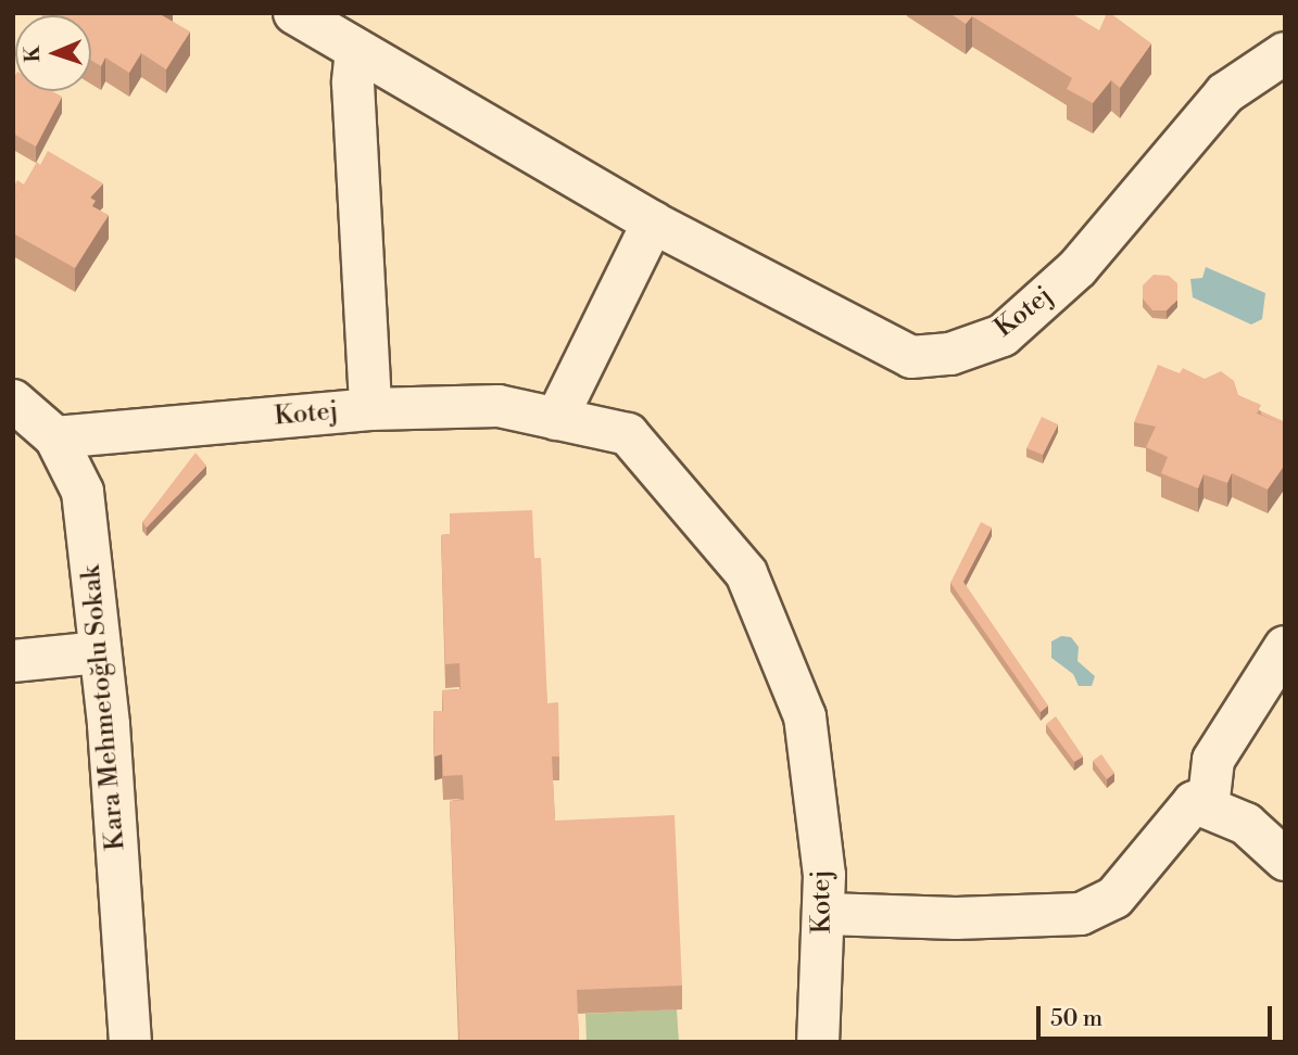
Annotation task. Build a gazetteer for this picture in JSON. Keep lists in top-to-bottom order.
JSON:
{
  "streets": {
    "street": ["Kotej", "Kara Mehmetoğlu Sokak"]
  },
  "crossings": [
    ["Kotej", "Kara Mehmetoğlu Sokak"]
  ],
  "scale_bar": "50 m",
  "north": "left"
}
